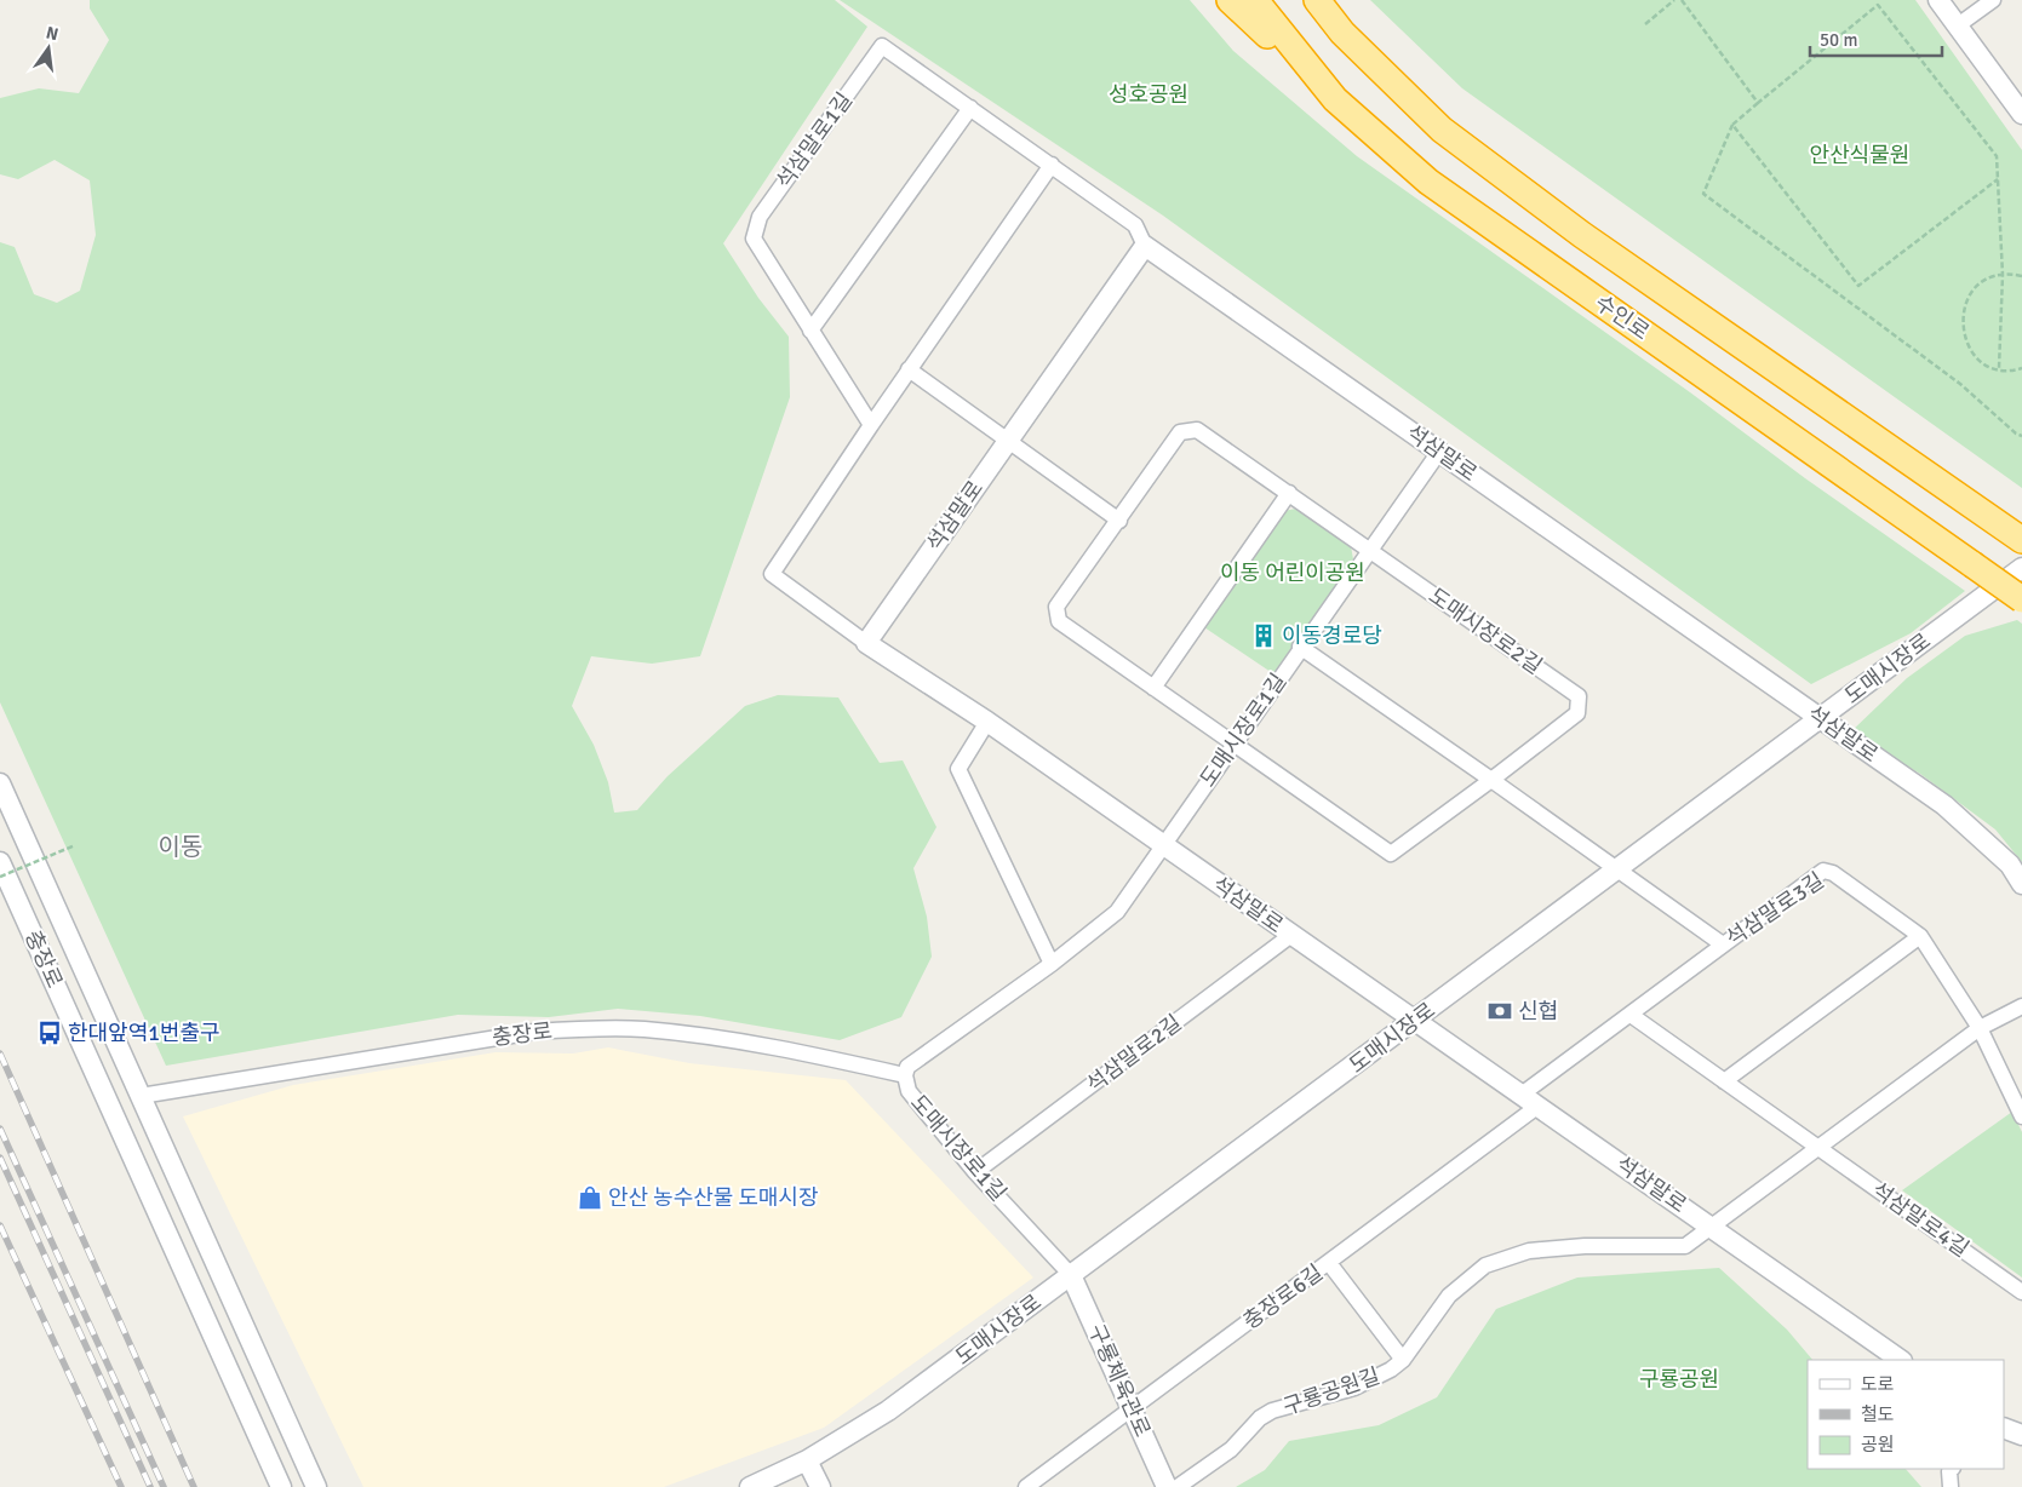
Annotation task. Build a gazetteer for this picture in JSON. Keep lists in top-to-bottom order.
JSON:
{
  "streets": {
    "highway": ["수인로"],
    "street": [
      "석삼말로1길",
      "석삼말로",
      "도매시장로2길",
      "도매시장로",
      "도매시장로1길",
      "석삼말로3길",
      "충장로",
      "석삼말로2길",
      "석삼말로4길",
      "충장로6길",
      "구룡체육관로",
      "구룡공원길"
    ]
  },
  "crossings": [
    ["석삼말로1길", "석삼말로"],
    ["석삼말로", "도매시장로"],
    ["석삼말로", "도매시장로1길"],
    ["석삼말로", "석삼말로3길"],
    ["석삼말로", "석삼말로2길"],
    ["석삼말로", "충장로6길"],
    ["석삼말로", "구룡공원길"],
    ["도매시장로2길", "도매시장로1길"],
    ["도매시장로", "도매시장로1길"],
    ["도매시장로", "구룡체육관로"],
    ["도매시장로1길", "충장로"],
    ["도매시장로1길", "석삼말로2길"],
    ["도매시장로1길", "구룡체육관로"],
    ["석삼말로3길", "석삼말로4길"],
    ["석삼말로3길", "충장로6길"],
    ["석삼말로4길", "구룡공원길"],
    ["충장로6길", "구룡체육관로"]
  ],
  "districts": ["이동"],
  "parks": [
    "성호공원",
    "안산식물원",
    "이동 어린이공원",
    "구룡공원"
  ],
  "places": {
    "building": ["이동경로당"],
    "bank": ["신협"],
    "bus stop": ["한대앞역1번출구"],
    "shop": ["안산 농수산물 도매시장"]
  },
  "legend": ["도로", "철도", "공원"],
  "scale_bar": "50 m",
  "north": "top"
}
